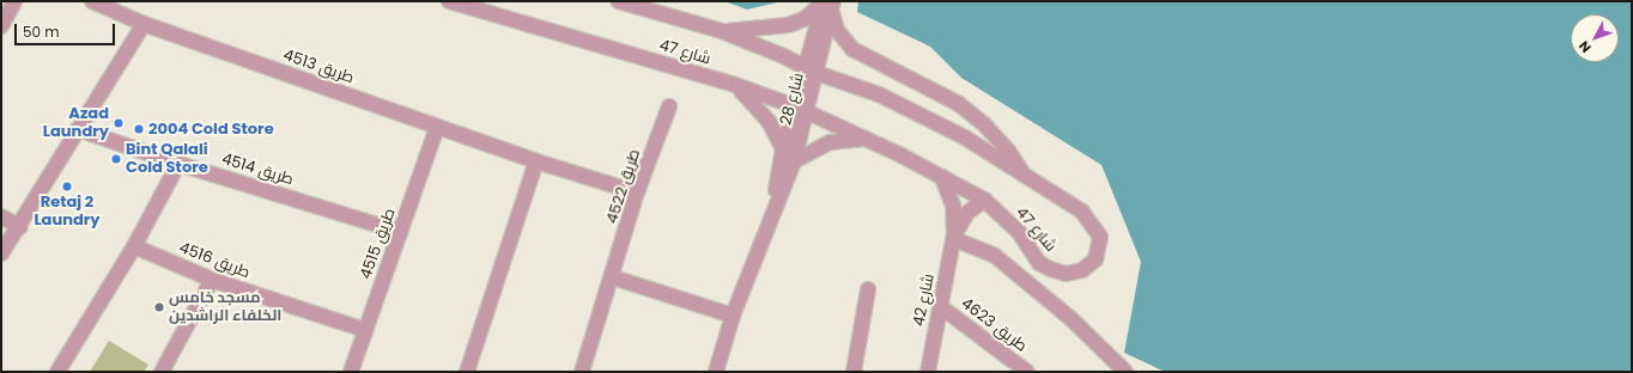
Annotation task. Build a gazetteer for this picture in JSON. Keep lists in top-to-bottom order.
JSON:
{
  "streets": {
    "street": [
      "شارع 47",
      "طريق 4513",
      "شارع 28",
      "طريق 4514",
      "طريق 4522",
      "طريق 4515",
      "طريق 4516",
      "شارع 42",
      "طريق 4623"
    ]
  },
  "crossings": [
    ["شارع 47", "شارع 28"],
    ["شارع 47", "شارع 42"],
    ["طريق 4513", "طريق 4522"],
    ["طريق 4513", "طريق 4515"],
    ["طريق 4514", "طريق 4515"],
    ["طريق 4515", "طريق 4516"],
    ["شارع 42", "طريق 4623"]
  ],
  "places": [
    "Azad Laundry",
    "2004 Cold Store",
    "Bint Qalali Cold Store",
    "Retaj 2 Laundry",
    "مسجد خامس الخلفاء الراشدين"
  ],
  "scale_bar": "50 m",
  "north": "bottom left"
}
